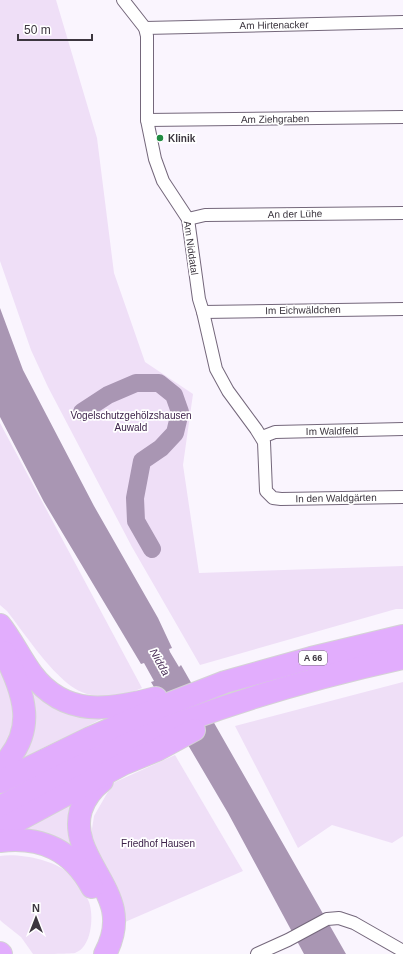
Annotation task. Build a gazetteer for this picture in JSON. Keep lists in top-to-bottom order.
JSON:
{
  "streets": {
    "highway": ["A 66"],
    "street": [
      "Am Hirtenacker",
      "Am Ziehgraben",
      "An der Lühe",
      "Am Niddatal",
      "Im Eichwäldchen",
      "Im Waldfeld",
      "In den Waldgärten"
    ]
  },
  "crossings": [
    ["Am Hirtenacker", "Am Niddatal"],
    ["Am Ziehgraben", "Am Niddatal"],
    ["An der Lühe", "Am Niddatal"],
    ["Am Niddatal", "Im Eichwäldchen"],
    ["Am Niddatal", "Im Waldfeld"],
    ["Am Niddatal", "In den Waldgärten"]
  ],
  "water": ["Nidda"],
  "parks": ["Vogelschutzgehölzshausen Auwald", "Friedhof Hausen"],
  "places": ["Klinik"],
  "scale_bar": "50 m",
  "north": "top"
}
